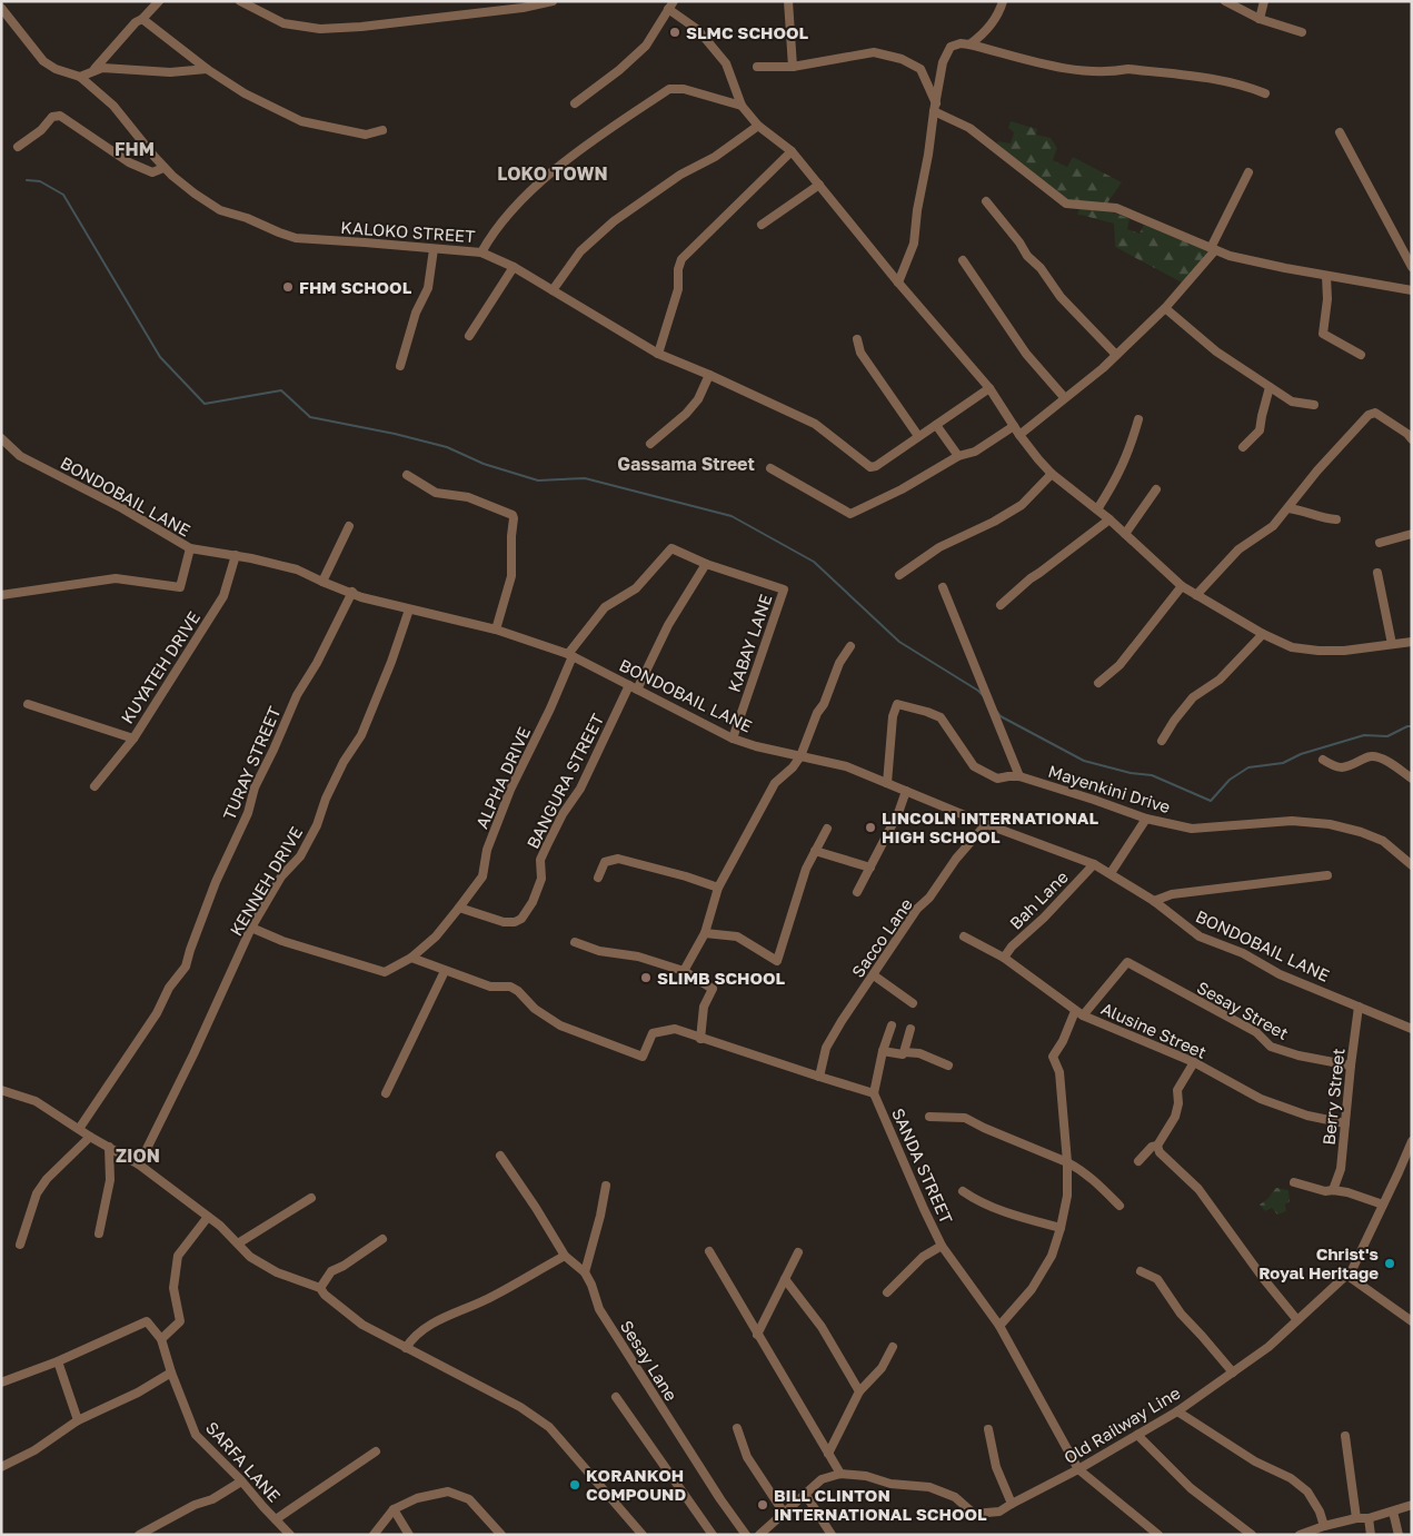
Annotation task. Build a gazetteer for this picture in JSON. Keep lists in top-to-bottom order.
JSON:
{
  "streets": {
    "street": [
      "KALOKO STREET",
      "BONDOBAIL LANE",
      "KABAY LANE",
      "KUYATEH DRIVE",
      "TURAY STREET",
      "ALPHA DRIVE",
      "BANGURA STREET",
      "Mayenkini Drive",
      "KENNEH DRIVE",
      "Bah Lane",
      "Sacco Lane",
      "Sesay Street",
      "Alusine Street",
      "Berry Street",
      "SANDA STREET",
      "Sesay Lane",
      "Old Railway Line",
      "SARFA LANE"
    ]
  },
  "crossings": [
    ["BONDOBAIL LANE", "KABAY LANE"],
    ["BONDOBAIL LANE", "KUYATEH DRIVE"],
    ["BONDOBAIL LANE", "TURAY STREET"],
    ["BONDOBAIL LANE", "ALPHA DRIVE"],
    ["BONDOBAIL LANE", "BANGURA STREET"],
    ["BONDOBAIL LANE", "Mayenkini Drive"],
    ["BONDOBAIL LANE", "KENNEH DRIVE"],
    ["BONDOBAIL LANE", "Bah Lane"],
    ["BONDOBAIL LANE", "Sacco Lane"],
    ["BONDOBAIL LANE", "Berry Street"],
    ["KABAY LANE", "ALPHA DRIVE"],
    ["ALPHA DRIVE", "BANGURA STREET"],
    ["Bah Lane", "Alusine Street"],
    ["Sesay Street", "Alusine Street"],
    ["Sesay Street", "Berry Street"],
    ["Alusine Street", "Berry Street"],
    ["SANDA STREET", "Old Railway Line"]
  ],
  "districts": [
    "FHM",
    "LOKO TOWN",
    "Gassama Street",
    "ZION"
  ],
  "places": [
    "SLMC SCHOOL",
    "FHM SCHOOL",
    "LINCOLN INTERNATIONAL HIGH SCHOOL",
    "SLIMB SCHOOL",
    "Christ's Royal Heritage",
    "KORANKOH COMPOUND",
    "BILL CLINTON INTERNATIONAL SCHOOL"
  ]
}
